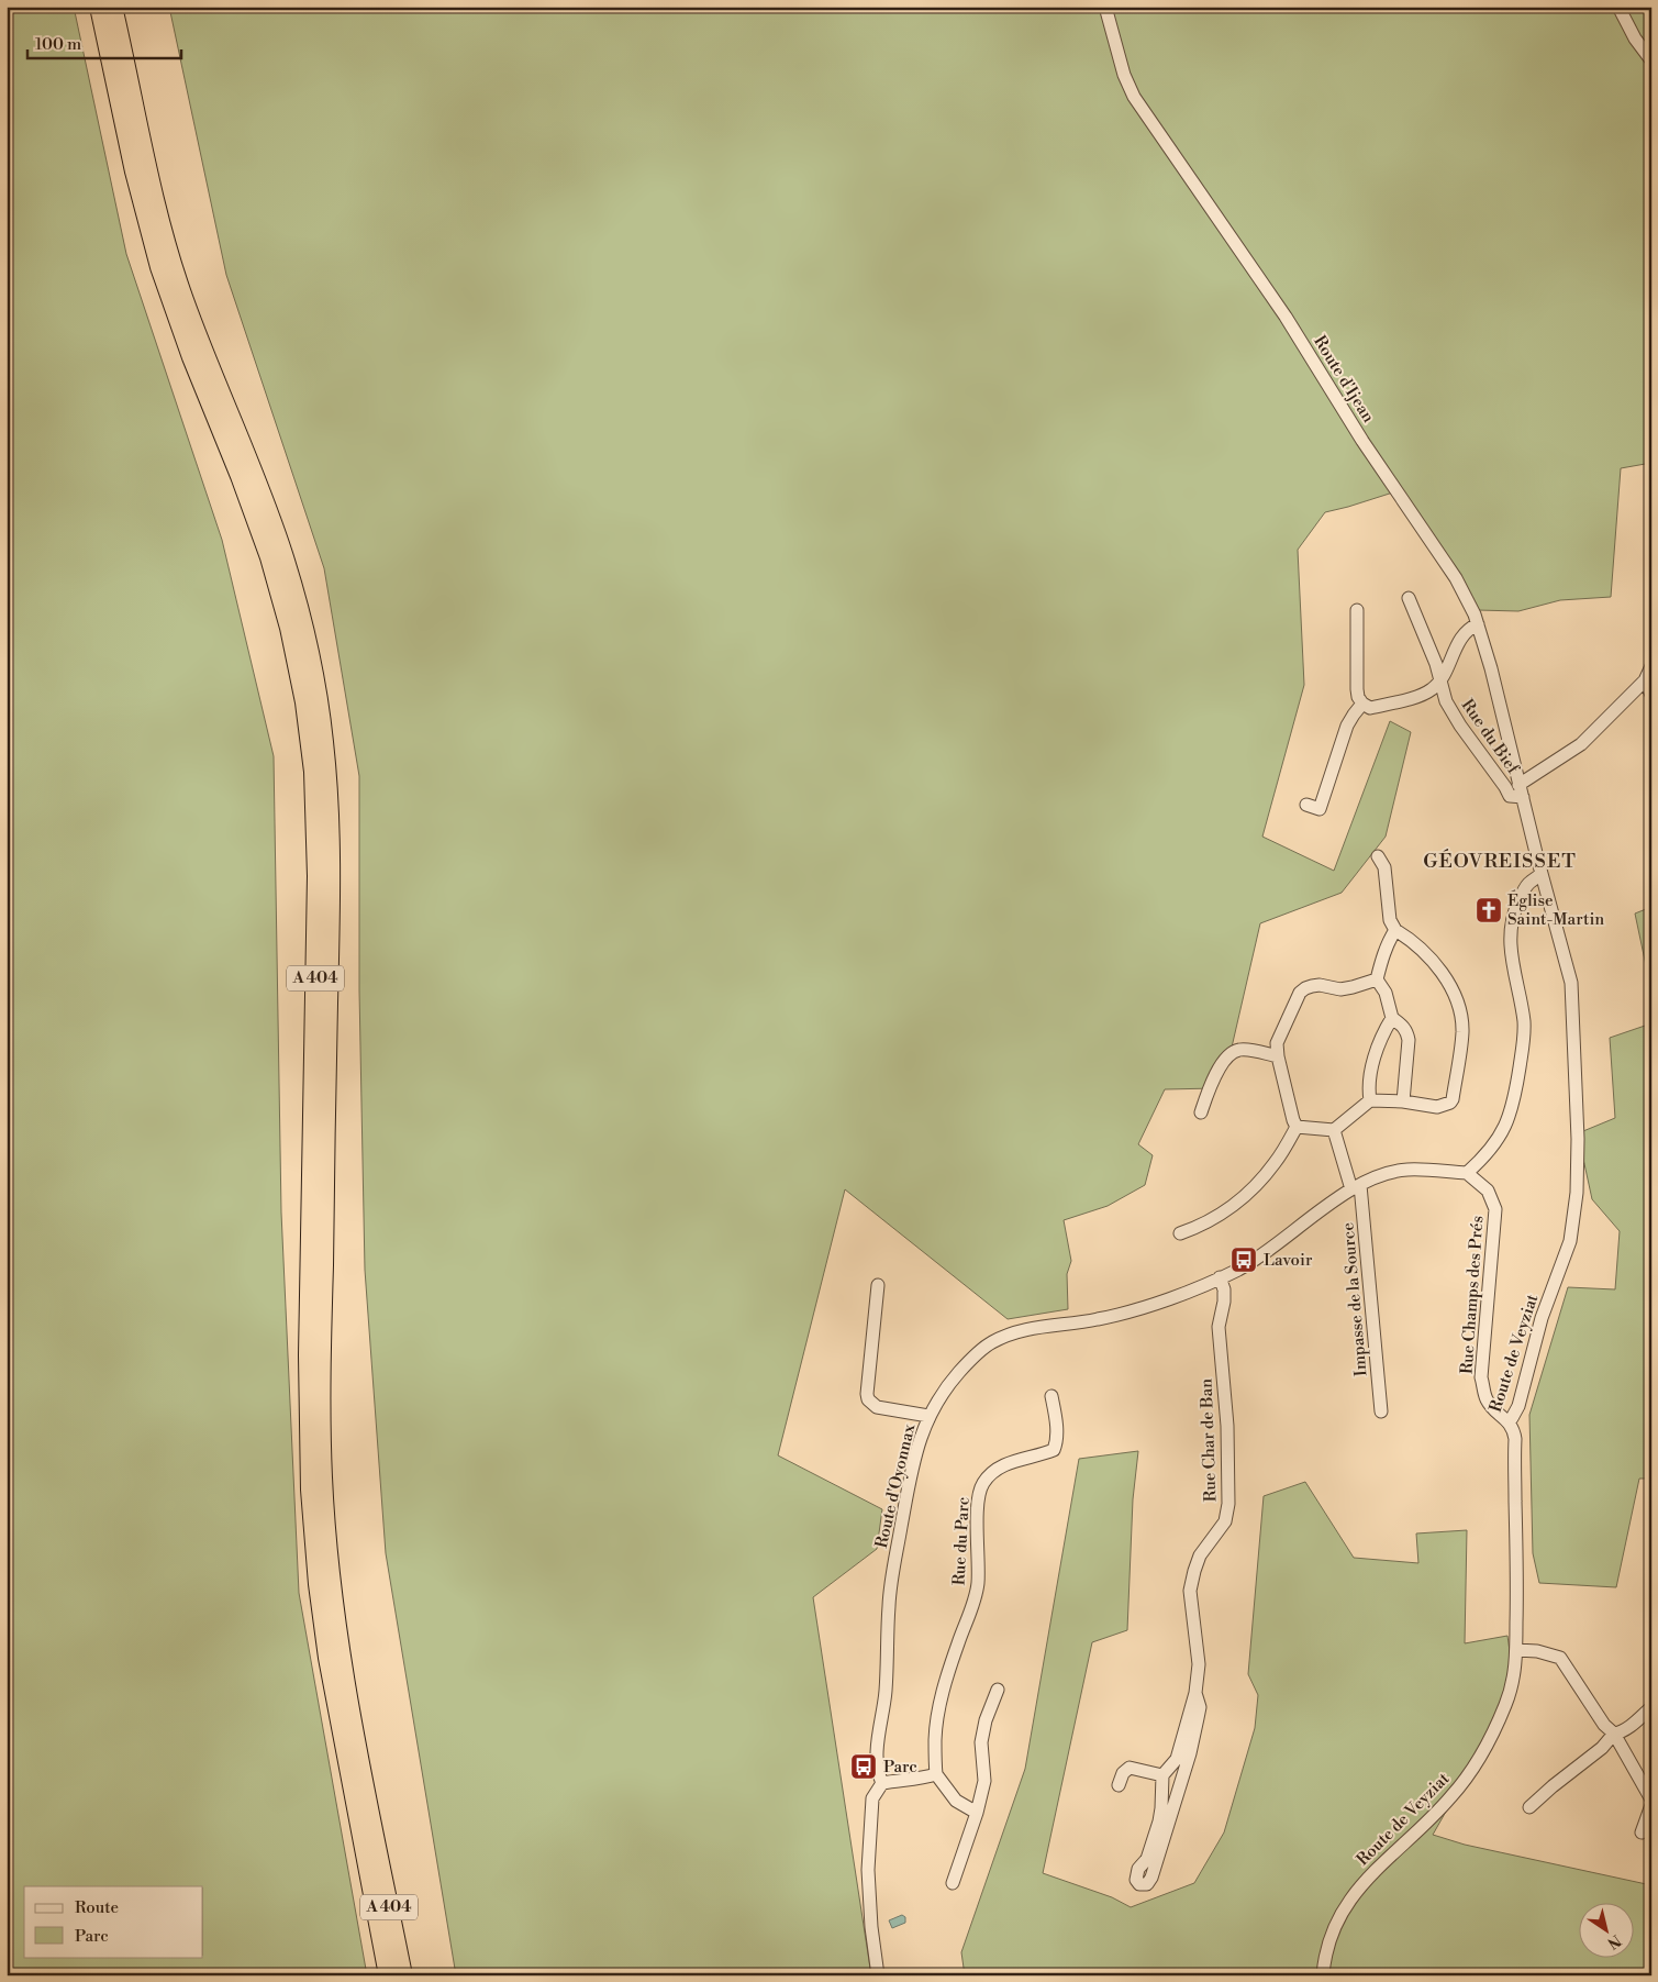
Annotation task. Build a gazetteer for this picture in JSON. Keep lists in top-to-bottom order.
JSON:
{
  "streets": {
    "highway": ["A 404"],
    "street": [
      "Route d'Ijean",
      "Rue du Bief",
      "Rue Champs des Prés",
      "Impasse de la Source",
      "Route de Veyziat",
      "Rue Char de Ban",
      "Route d'Oyonnax",
      "Rue du Parc"
    ]
  },
  "crossings": [
    ["Route d'Ijean", "Rue du Bief"],
    ["Route d'Ijean", "Route de Veyziat"],
    ["Rue du Bief", "Route de Veyziat"],
    ["Rue Champs des Prés", "Route de Veyziat"],
    ["Rue Champs des Prés", "Route d'Oyonnax"],
    ["Impasse de la Source", "Route d'Oyonnax"],
    ["Rue Char de Ban", "Route d'Oyonnax"]
  ],
  "districts": ["GÉOVREISSET"],
  "places": {
    "church": ["Église Saint-Martin"],
    "bus stop": ["Lavoir", "Parc"]
  },
  "legend": ["Route", "Parc"],
  "scale_bar": "100 m",
  "north": "bottom right"
}
